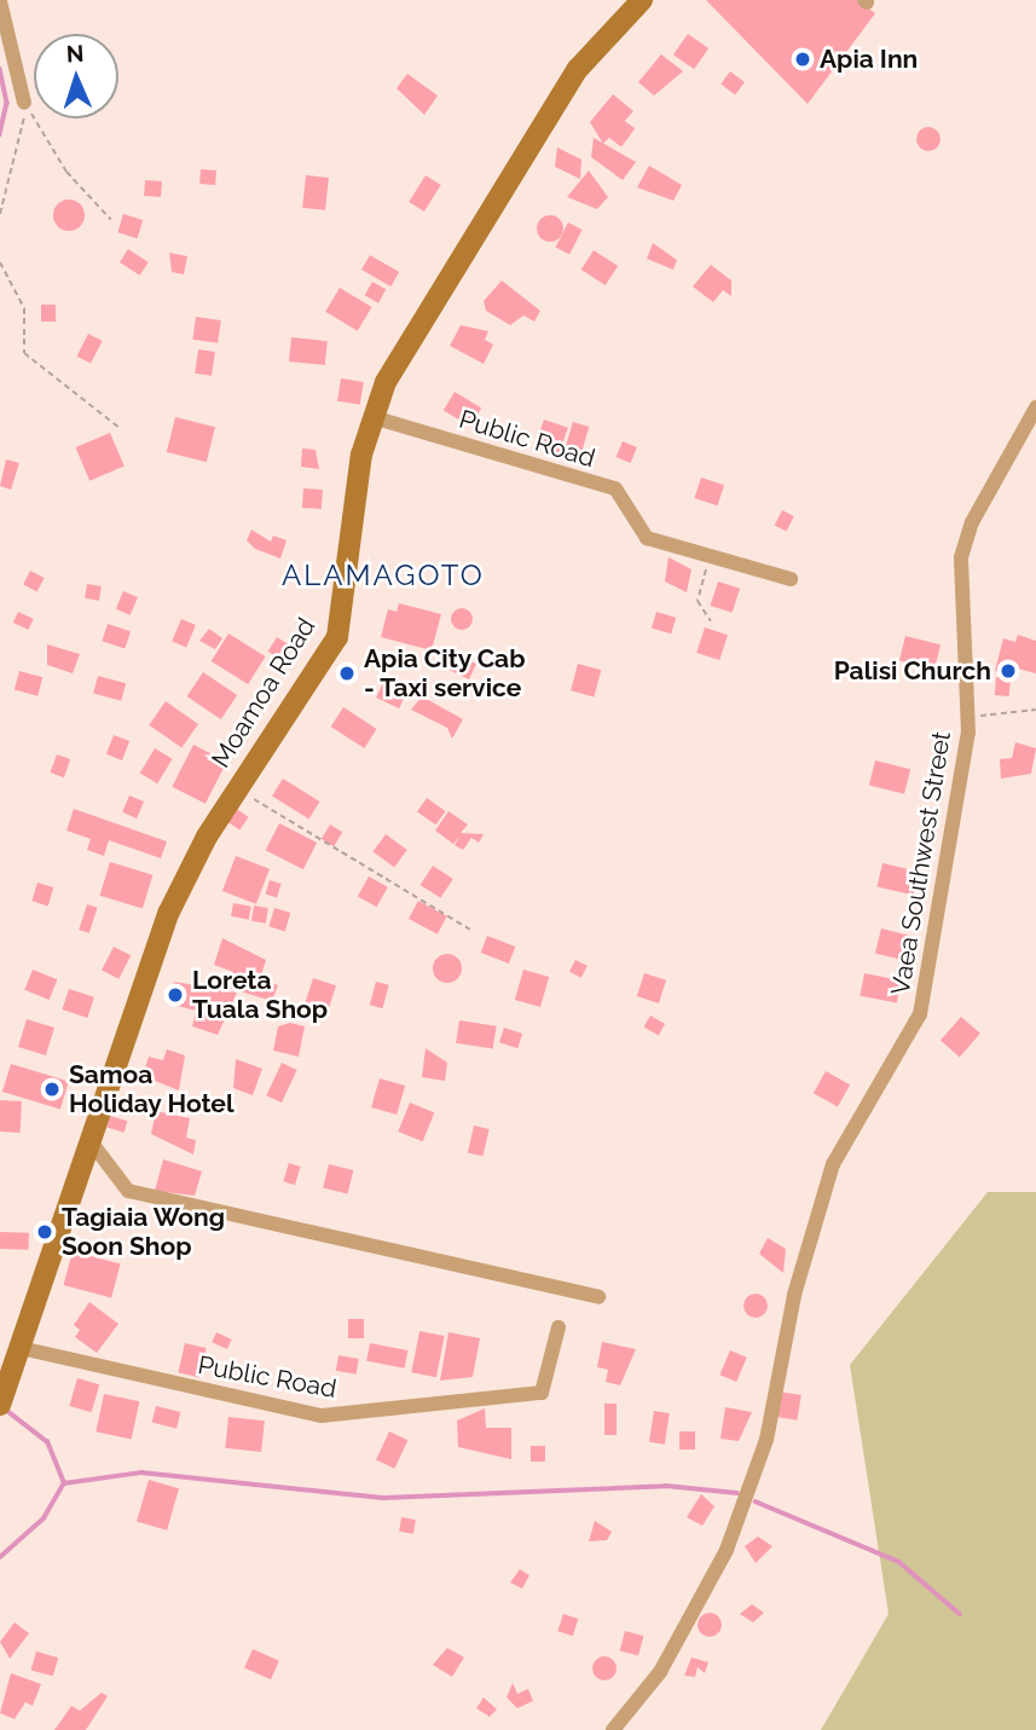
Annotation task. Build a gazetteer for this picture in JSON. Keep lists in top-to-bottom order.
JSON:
{
  "streets": {
    "street": ["Public Road", "Moamoa Road", "Vaea Southwest Street"]
  },
  "crossings": [
    ["Public Road", "Moamoa Road"]
  ],
  "districts": ["ALAMAGOTO"],
  "places": [
    "Apia Inn",
    "Palisi Church",
    "Apia City Cab - Taxi service",
    "Loreta Tuala Shop",
    "Samoa Holiday Hotel",
    "Tagiaia Wong Soon Shop"
  ],
  "north": "top"
}
